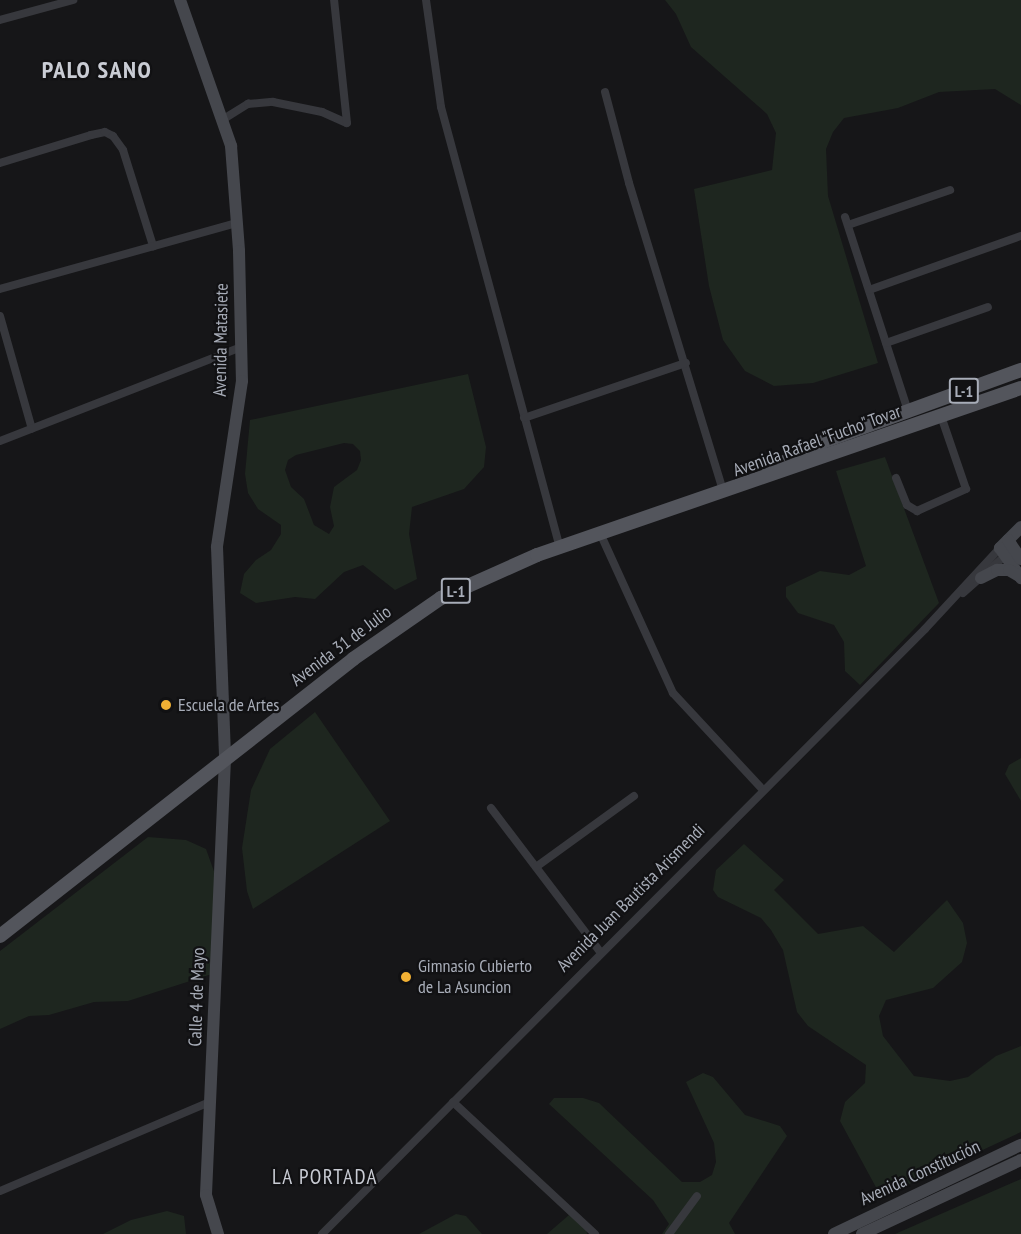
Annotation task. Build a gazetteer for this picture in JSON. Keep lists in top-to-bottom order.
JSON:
{
  "streets": {
    "main road": ["L-1", "Avenida Rafael \"Fucho\" Tovar", "Avenida 31 de Julio"],
    "street": [
      "Avenida Matasiete",
      "Avenida Juan Bautista Arismendi",
      "Calle 4 de Mayo",
      "Avenida Constitución"
    ]
  },
  "crossings": [
    ["Avenida Matasiete", "Avenida 31 de Julio"],
    ["Avenida Matasiete", "Calle 4 de Mayo"],
    ["Avenida Rafael \"Fucho\" Tovar", "Avenida 31 de Julio"],
    ["Avenida 31 de Julio", "Calle 4 de Mayo"]
  ],
  "districts": ["PALO SANO", "LA PORTADA"],
  "places": ["Escuela de Artes", "Gimnasio Cubierto de La Asuncion"]
}
